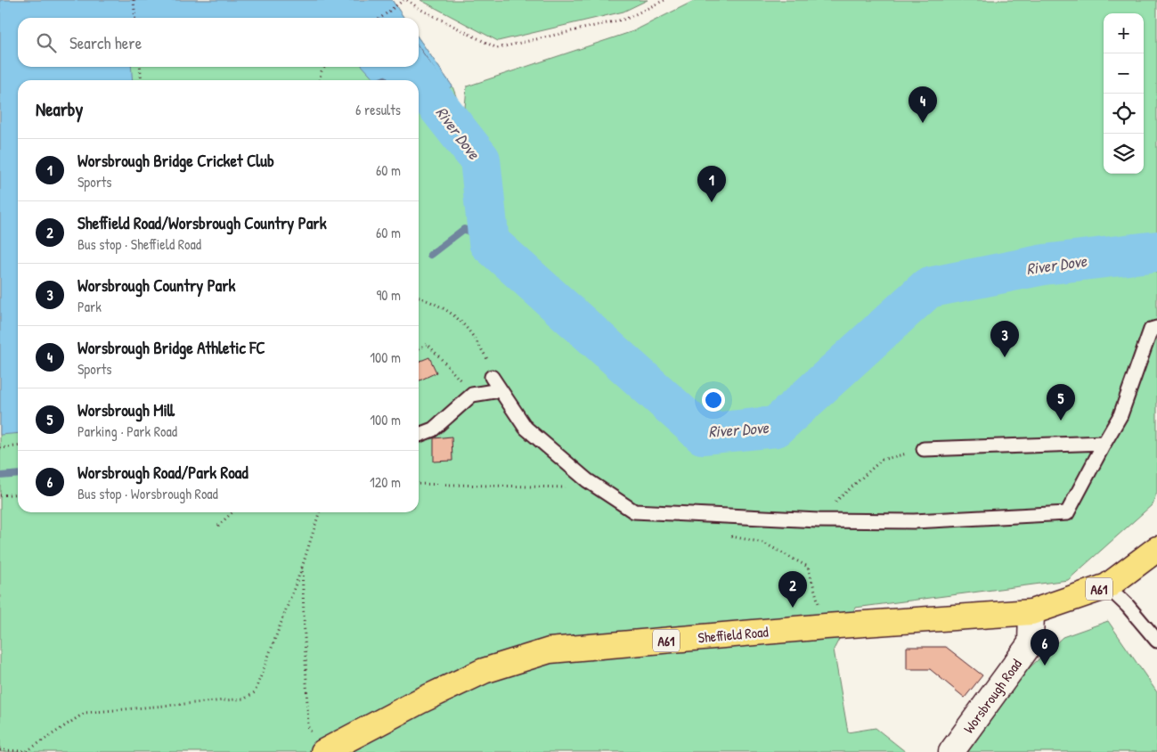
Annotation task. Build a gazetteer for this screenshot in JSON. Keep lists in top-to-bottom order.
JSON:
{
  "streets": {
    "highway": ["A61", "Sheffield Road"],
    "street": ["Worsbrough Road"]
  },
  "crossings": [
    ["A61", "Sheffield Road"],
    ["A61", "Worsbrough Road"],
    ["Sheffield Road", "Worsbrough Road"]
  ],
  "water": ["River Dove"],
  "page": {
    "map_buttons": ["+", "−"],
    "search": "Search here",
    "heading": ["Nearby", "6 results"],
    "pins": [
      "4",
      "1",
      "3",
      "5",
      "2",
      "6"
    ],
    "list": [
      {
        "mark": "1",
        "name": "Worsbrough Bridge Cricket Club",
        "note": "Sports",
        "value": "60 m"
      },
      {
        "mark": "2",
        "name": "Sheffield Road/Worsbrough Country Park",
        "note": "Bus stop · Sheffield Road",
        "value": "60 m"
      },
      {
        "mark": "3",
        "name": "Worsbrough Country Park",
        "note": "Park",
        "value": "90 m"
      },
      {
        "mark": "4",
        "name": "Worsbrough Bridge Athletic FC",
        "note": "Sports",
        "value": "100 m"
      },
      {
        "mark": "5",
        "name": "Worsbrough Mill",
        "note": "Parking · Park Road",
        "value": "100 m"
      },
      {
        "mark": "6",
        "name": "Worsbrough Road/Park Road",
        "note": "Bus stop · Worsbrough Road",
        "value": "120 m"
      }
    ]
  }
}
